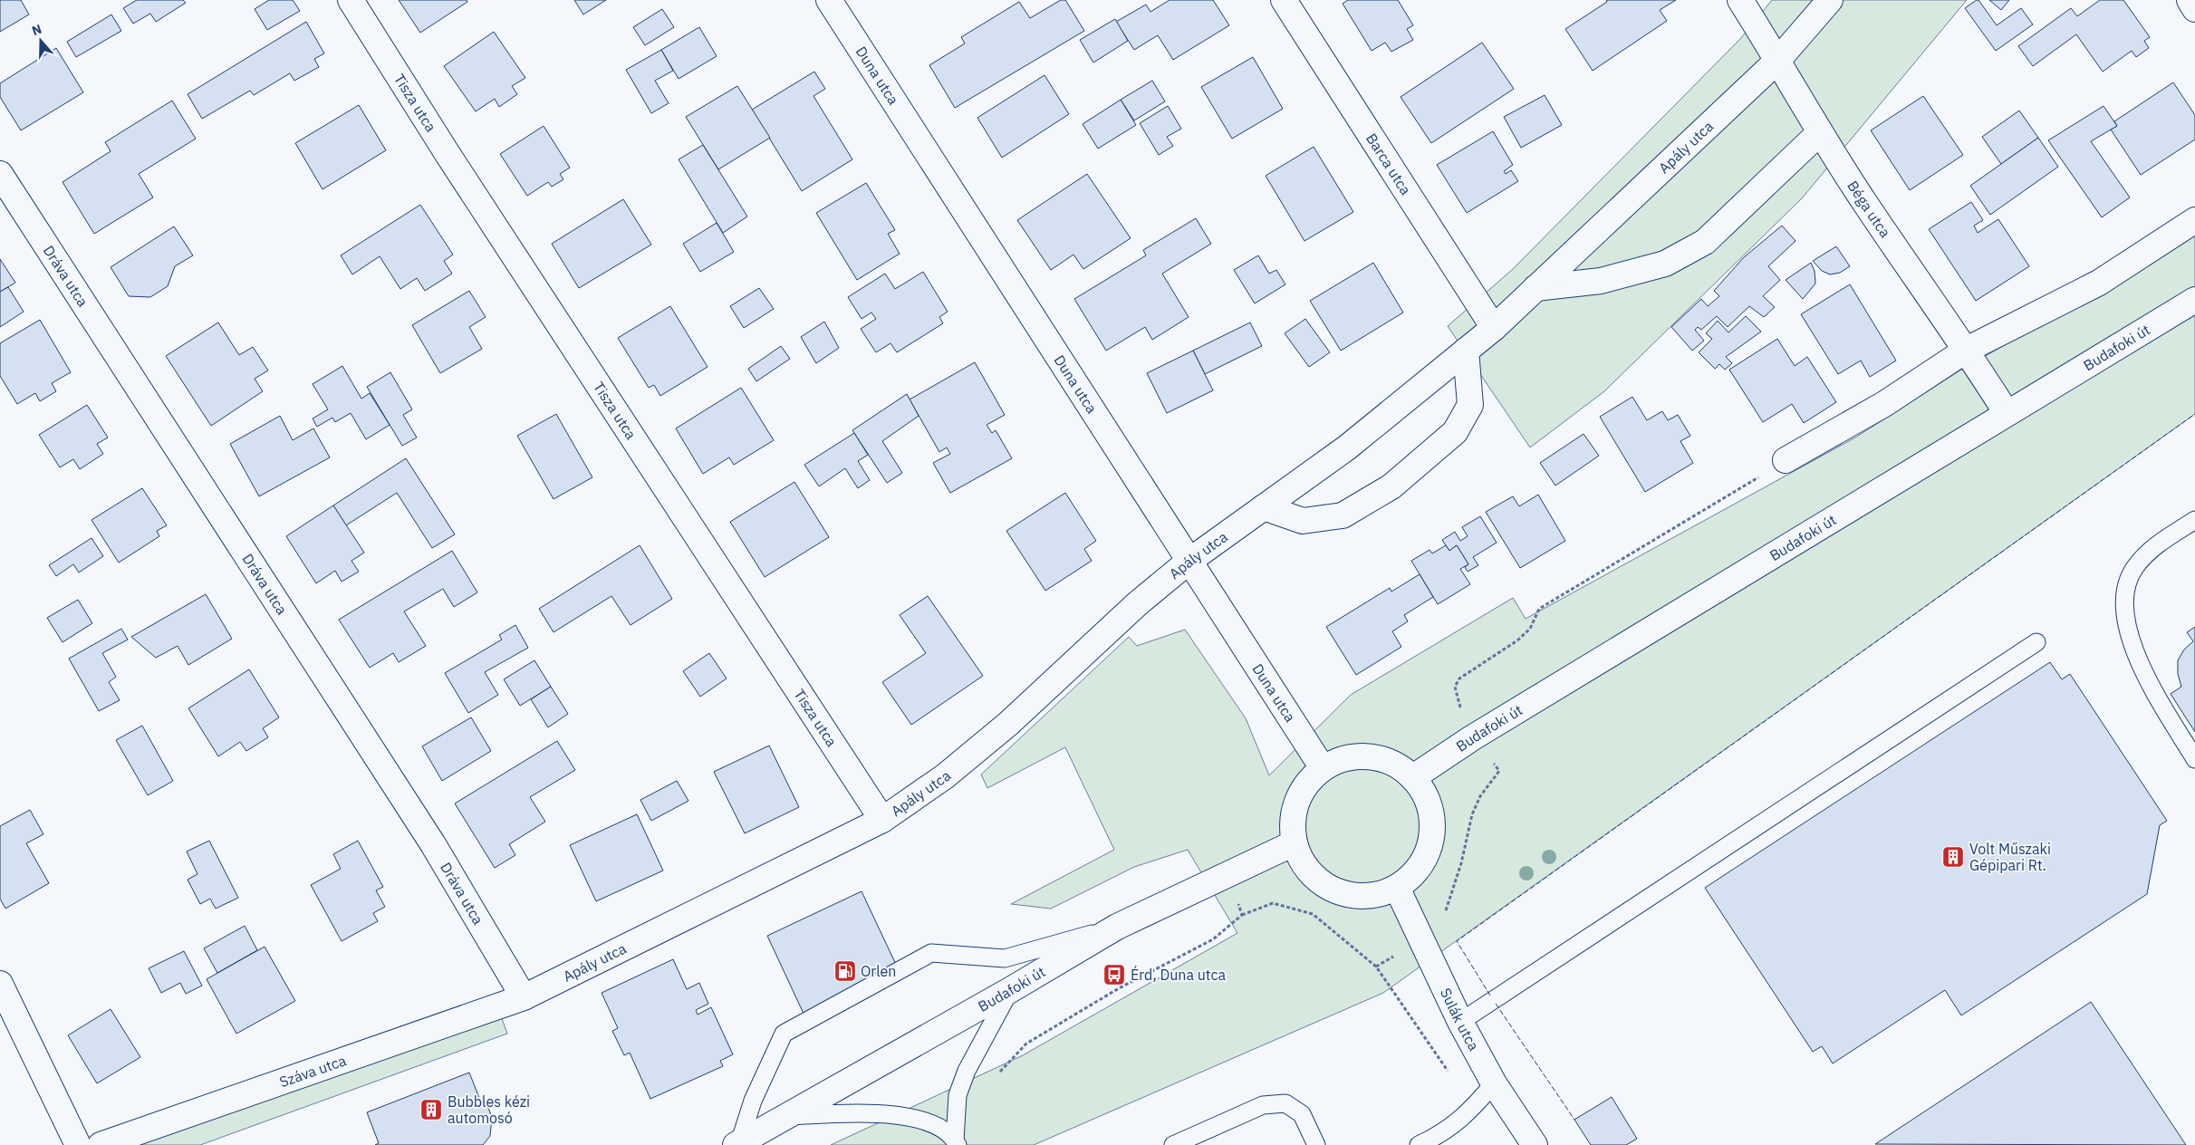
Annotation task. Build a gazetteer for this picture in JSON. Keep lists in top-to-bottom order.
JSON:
{
  "streets": {
    "street": [
      "Duna utca",
      "Tisza utca",
      "Apály utca",
      "Barca utca",
      "Béga utca",
      "Dráva utca",
      "Budafoki út",
      "Sulák utca",
      "Száva utca"
    ]
  },
  "crossings": [
    ["Duna utca", "Apály utca"],
    ["Duna utca", "Budafoki út"],
    ["Duna utca", "Sulák utca"],
    ["Tisza utca", "Apály utca"],
    ["Apály utca", "Barca utca"],
    ["Apály utca", "Béga utca"],
    ["Apály utca", "Dráva utca"],
    ["Apály utca", "Száva utca"],
    ["Béga utca", "Budafoki út"],
    ["Dráva utca", "Száva utca"],
    ["Budafoki út", "Sulák utca"]
  ],
  "places": {
    "building": ["Volt Műszaki Gépipari Rt.", "Bubbles kézi automosó"],
    "fuel station": ["Orlen"],
    "bus stop": ["Érd, Duna utca"]
  },
  "north": "top"
}
